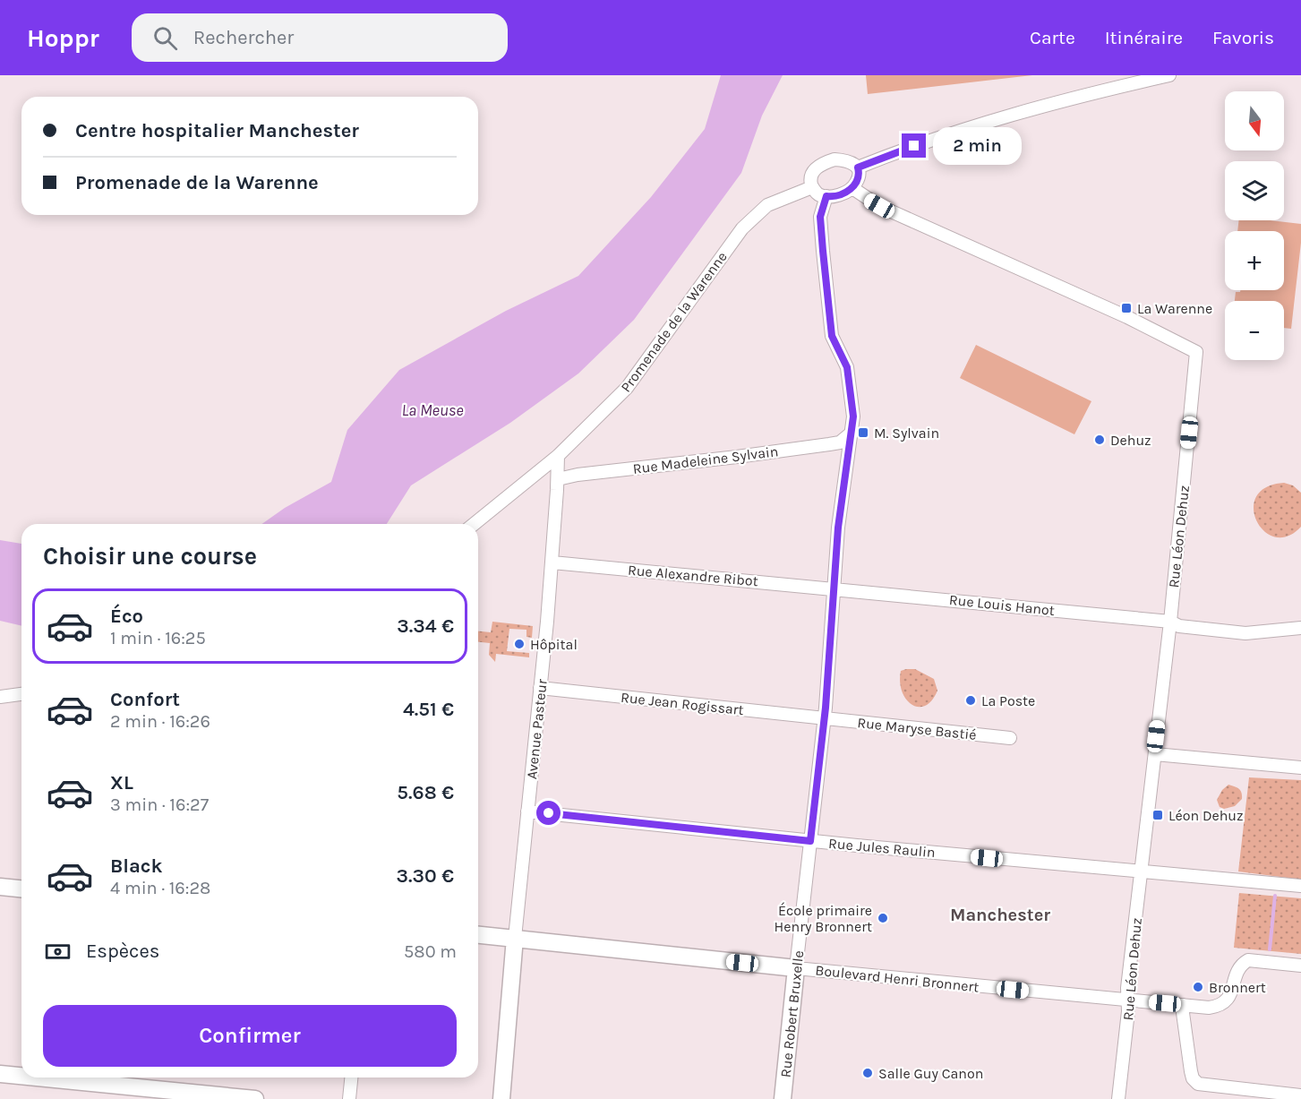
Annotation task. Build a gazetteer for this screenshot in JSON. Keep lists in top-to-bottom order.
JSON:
{
  "streets": {
    "main road": ["Avenue Pasteur", "Boulevard Henri Bronnert", "Rue Robert Bruxelle"],
    "street": [
      "Promenade de la Warenne",
      "Rue Madeleine Sylvain",
      "Rue Léon Dehuz",
      "Rue Alexandre Ribot",
      "Rue Louis Hanot",
      "Rue Jean Rogissart",
      "Rue Maryse Bastié",
      "Rue Jules Raulin"
    ]
  },
  "crossings": [
    ["Promenade de la Warenne", "Rue Léon Dehuz"],
    ["Promenade de la Warenne", "Avenue Pasteur"],
    ["Promenade de la Warenne", "Rue Robert Bruxelle"],
    ["Rue Madeleine Sylvain", "Avenue Pasteur"],
    ["Rue Madeleine Sylvain", "Rue Robert Bruxelle"],
    ["Rue Léon Dehuz", "Rue Louis Hanot"],
    ["Rue Léon Dehuz", "Rue Jules Raulin"],
    ["Rue Léon Dehuz", "Boulevard Henri Bronnert"],
    ["Rue Léon Dehuz", "Rue Robert Bruxelle"],
    ["Rue Alexandre Ribot", "Rue Louis Hanot"],
    ["Rue Alexandre Ribot", "Avenue Pasteur"],
    ["Rue Alexandre Ribot", "Rue Robert Bruxelle"],
    ["Rue Louis Hanot", "Rue Robert Bruxelle"],
    ["Rue Jean Rogissart", "Rue Maryse Bastié"],
    ["Rue Jean Rogissart", "Avenue Pasteur"],
    ["Rue Jean Rogissart", "Rue Robert Bruxelle"],
    ["Rue Maryse Bastié", "Rue Robert Bruxelle"],
    ["Avenue Pasteur", "Rue Jules Raulin"],
    ["Avenue Pasteur", "Boulevard Henri Bronnert"],
    ["Rue Jules Raulin", "Rue Robert Bruxelle"],
    ["Boulevard Henri Bronnert", "Rue Robert Bruxelle"]
  ],
  "districts": ["Manchester"],
  "water": ["La Meuse"],
  "places": {
    "transit": ["La Warenne", "M. Sylvain", "Léon Dehuz"],
    "other": [
      "Dehuz",
      "Hôpital",
      "La Poste",
      "École primaire Henry Bronnert",
      "Bronnert",
      "Salle Guy Canon"
    ]
  },
  "north": "bottom",
  "page": {
    "header": "Hoppr",
    "search": "Rechercher",
    "nav": ["Carte", "Itinéraire", "Favoris"],
    "map_buttons": ["+", "−"],
    "banner": ["Centre hospitalier Manchester", "Promenade de la Warenne"],
    "bubble": "2 min",
    "heading": "Choisir une course",
    "list": [
      {
        "name": "Éco",
        "note": "1 min · 16:25",
        "value": "3.34 €"
      },
      {
        "name": "Confort",
        "note": "2 min · 16:26",
        "value": "4.51 €"
      },
      {
        "name": "XL",
        "note": "3 min · 16:27",
        "value": "5.68 €"
      },
      {
        "name": "Black",
        "note": "4 min · 16:28",
        "value": "3.30 €"
      }
    ],
    "pay": ["Espèces", "580 m"],
    "buttons": "Confirmer"
  }
}
